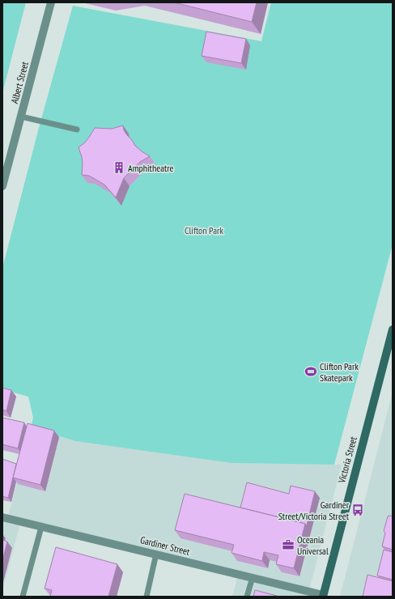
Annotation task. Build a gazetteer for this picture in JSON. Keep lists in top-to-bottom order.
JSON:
{
  "streets": {
    "street": ["Albert Street", "Victoria Street", "Gardiner Street"]
  },
  "crossings": [
    ["Victoria Street", "Gardiner Street"]
  ],
  "parks": ["Clifton Park"],
  "places": {
    "building": ["Amphitheatre"],
    "sports": ["Clifton Park Skatepark"],
    "bus stop": ["Gardiner Street/Victoria Street"],
    "office": ["Oceania Universal"]
  }
}
